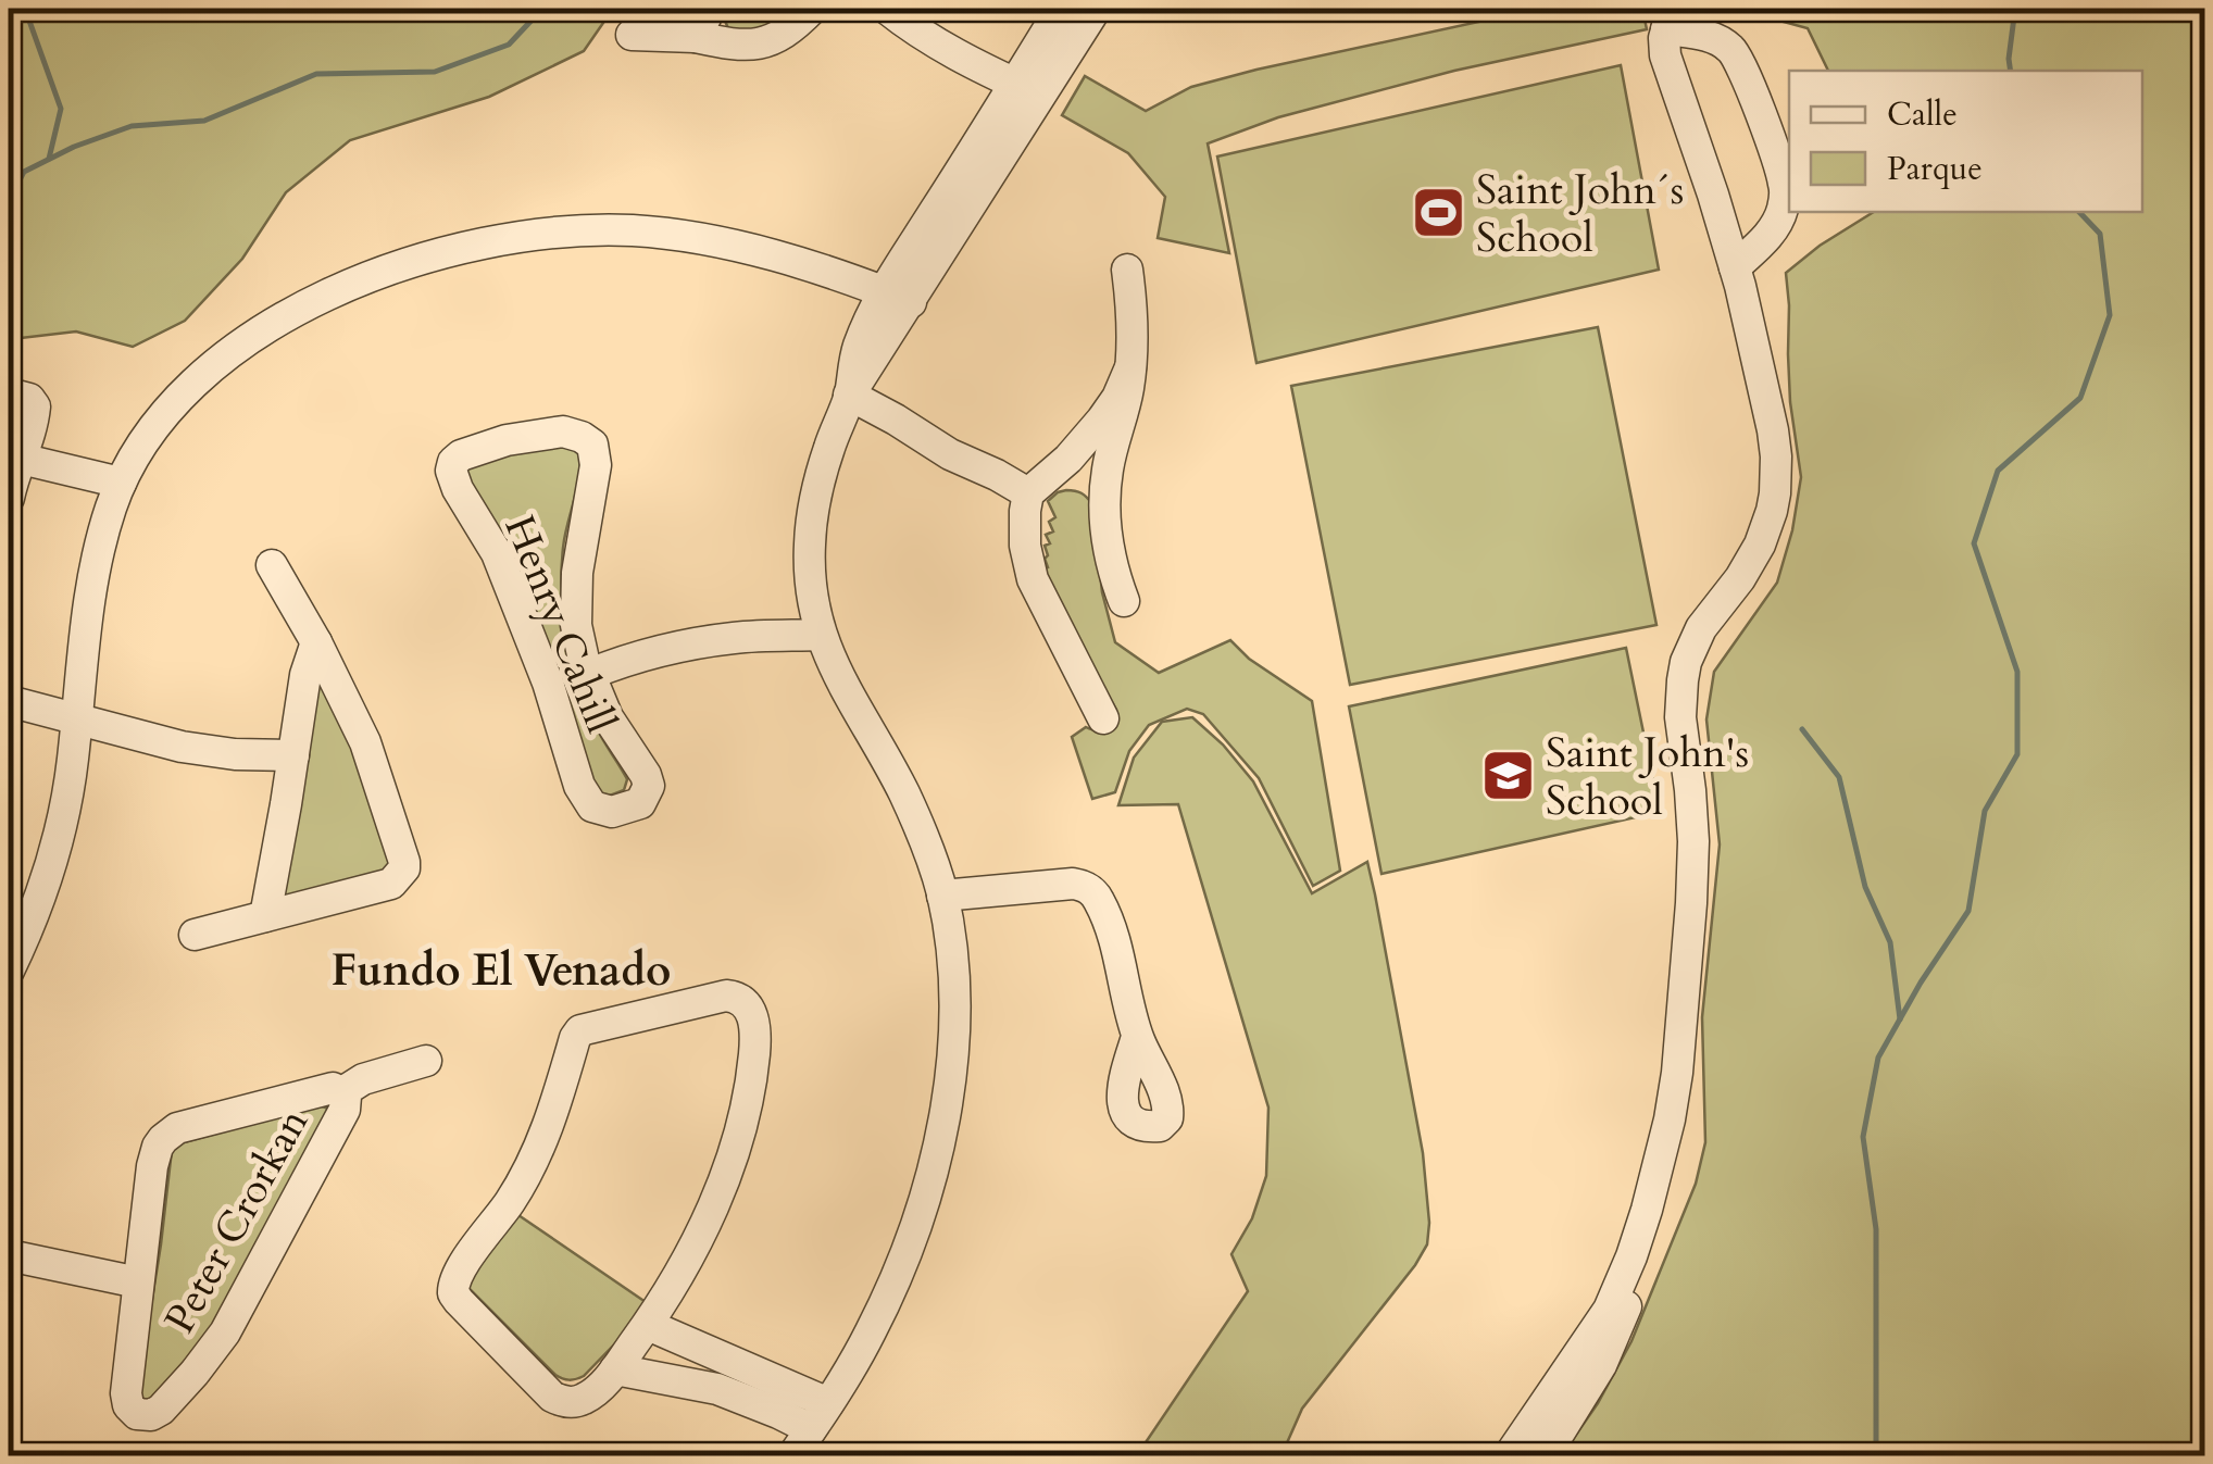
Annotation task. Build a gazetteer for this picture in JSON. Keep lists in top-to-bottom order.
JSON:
{
  "streets": {
    "street": ["Henry Cahill", "Peter Crorkan"]
  },
  "districts": ["Fundo El Venado"],
  "places": {
    "sports": ["Saint John´s School"],
    "school or university": ["Saint John's School"]
  },
  "legend": ["Calle", "Parque"]
}
